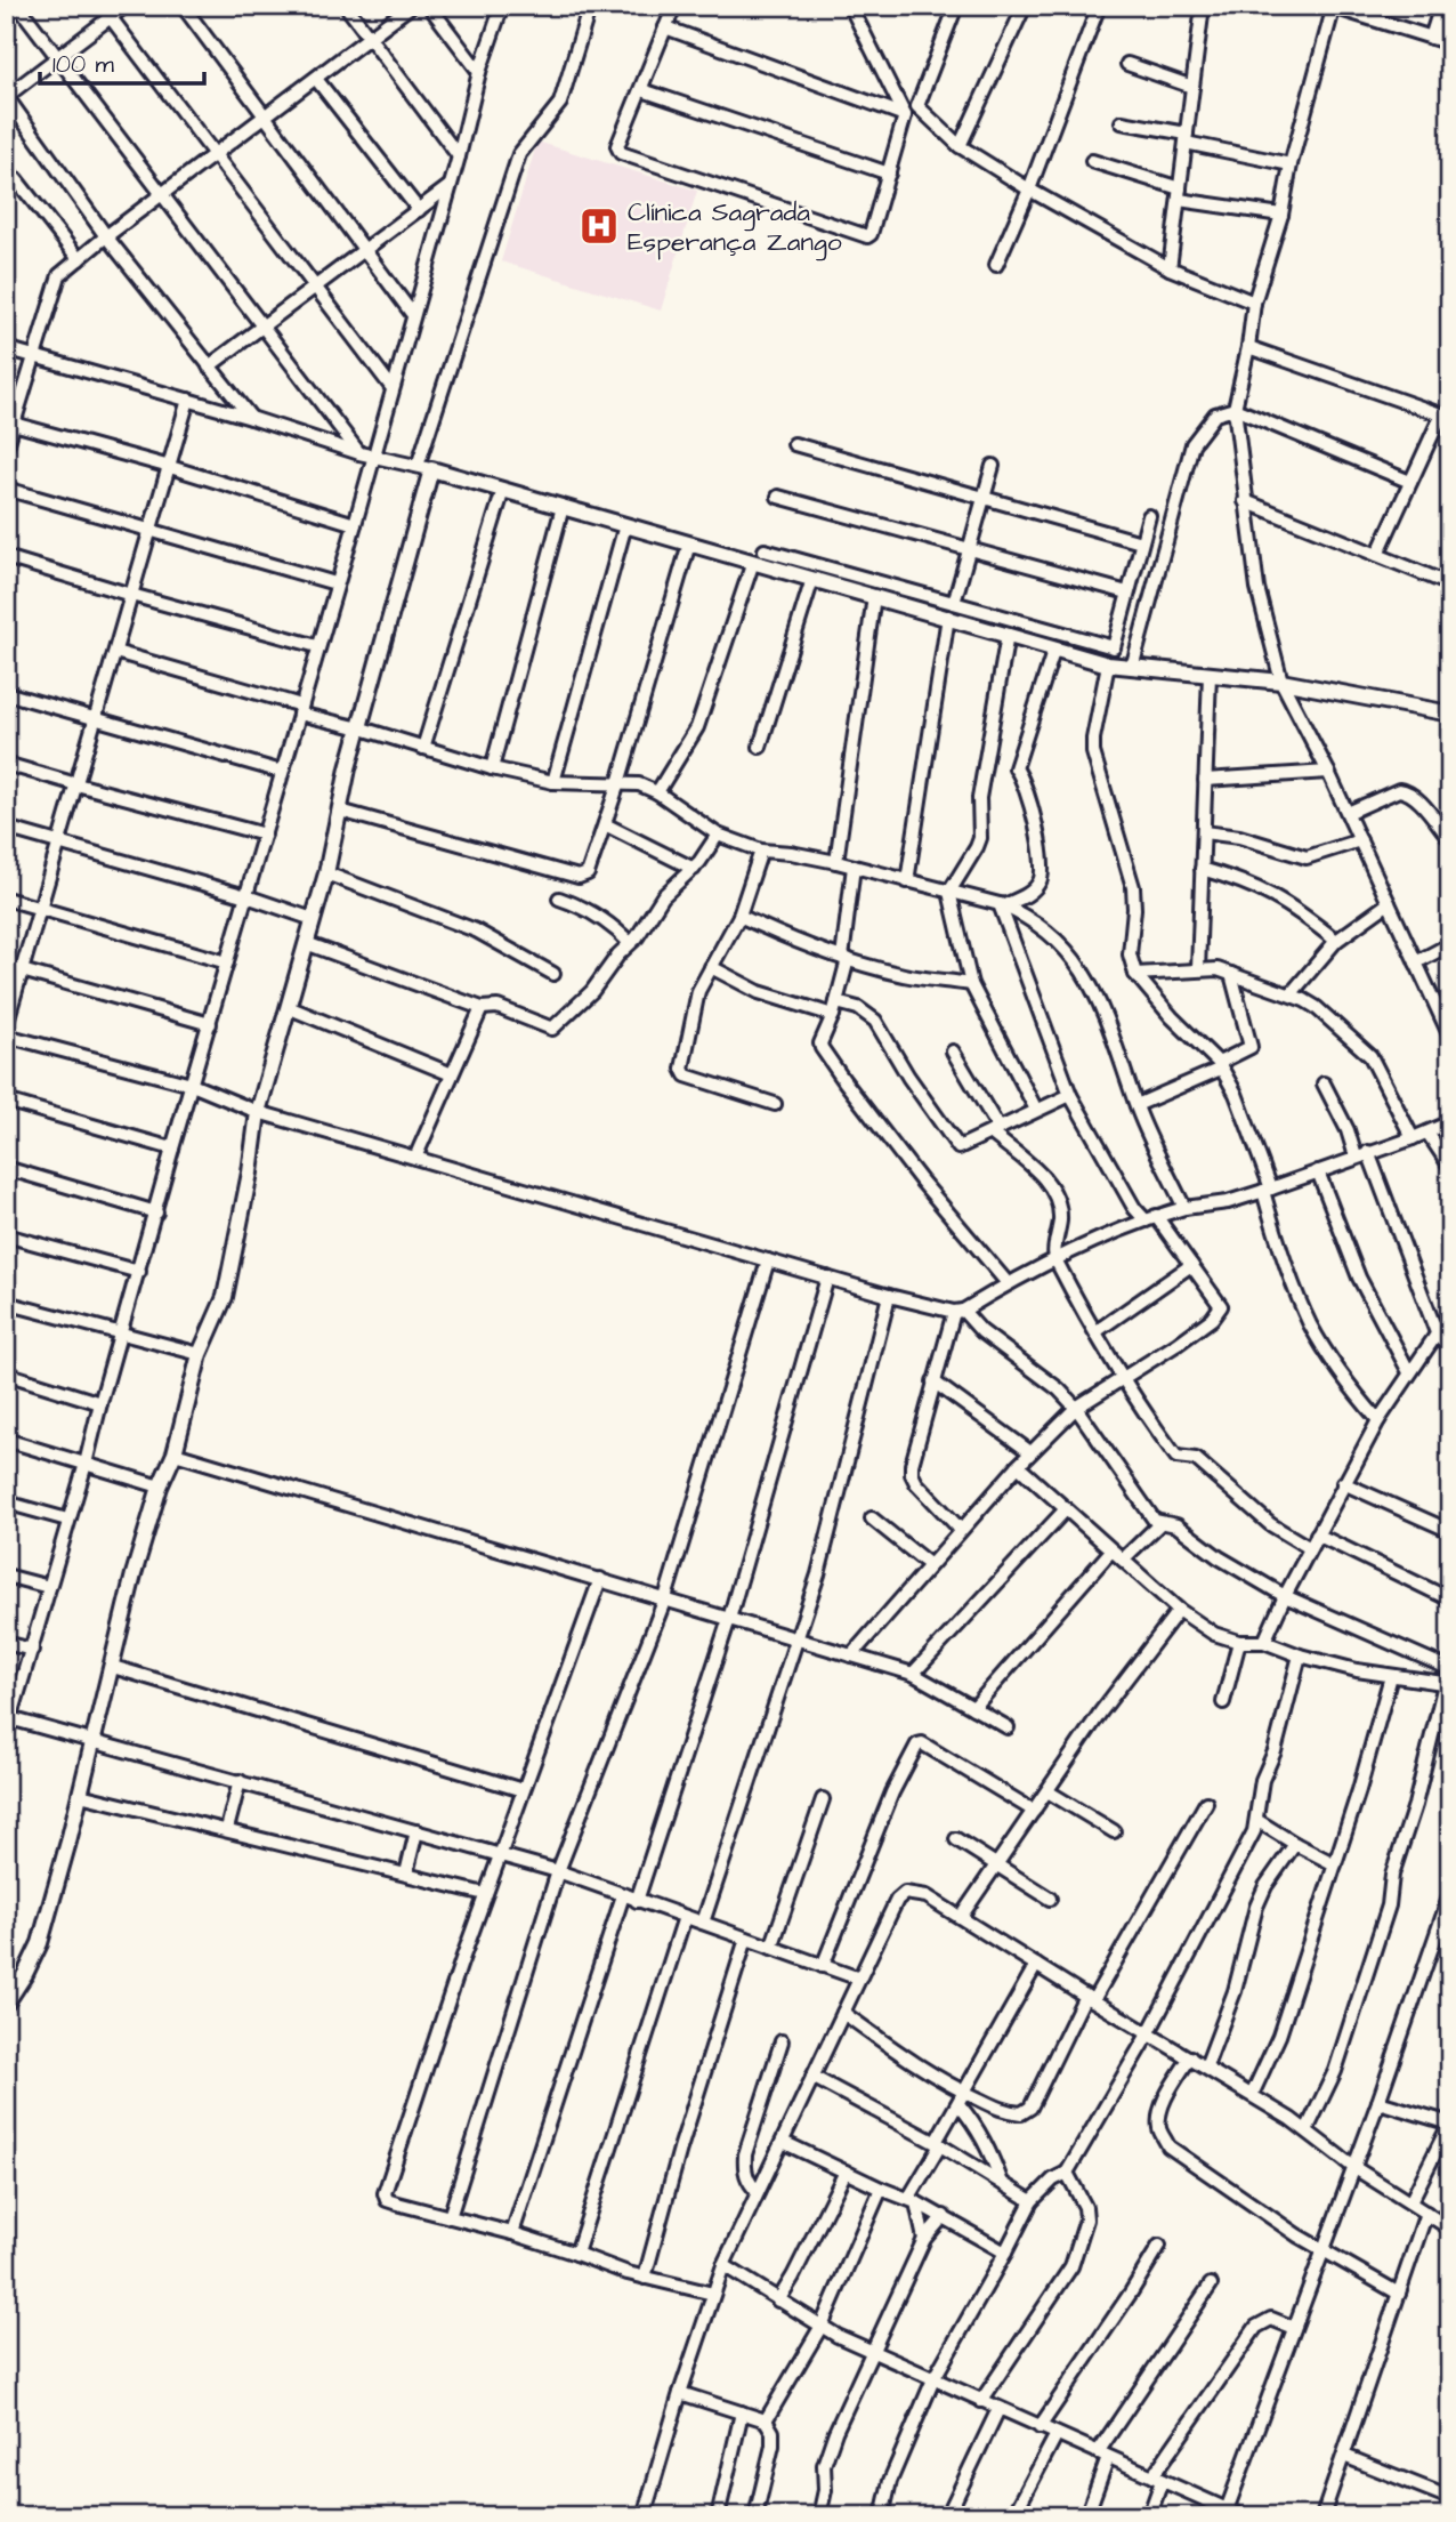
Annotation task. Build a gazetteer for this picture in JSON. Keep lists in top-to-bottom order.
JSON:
{
  "places": {
    "hospital": ["Clínica Sagrada Esperança Zango"]
  },
  "scale_bar": "100 m"
}
